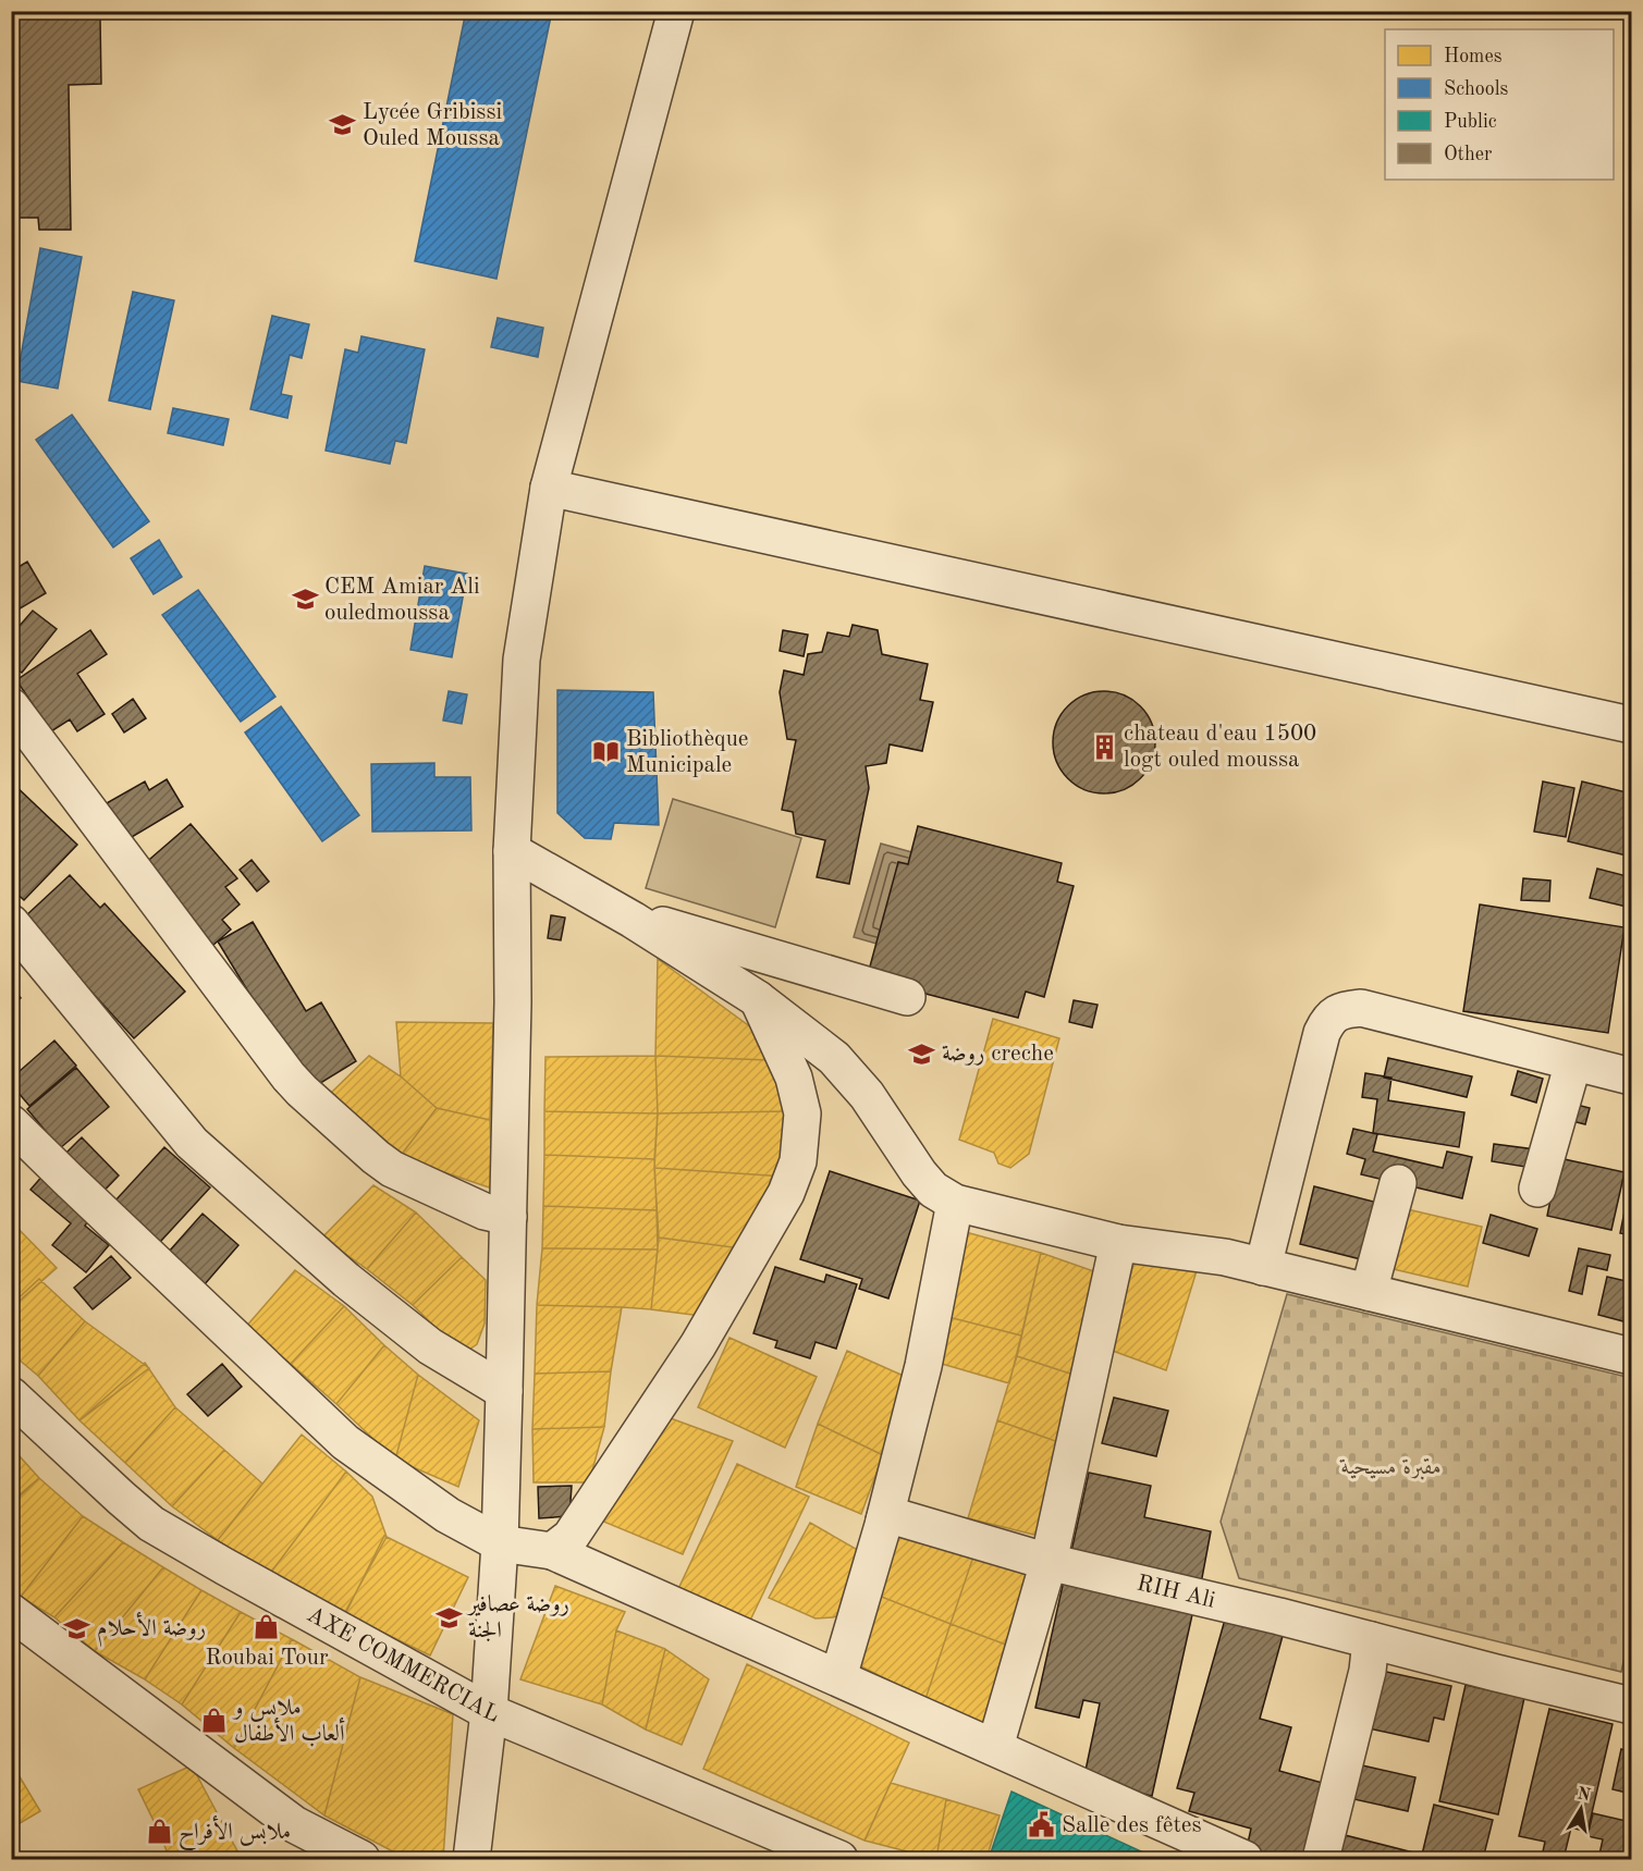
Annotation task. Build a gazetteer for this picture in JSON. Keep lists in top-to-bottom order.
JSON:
{
  "streets": {
    "street": ["RIH Ali", "AXE COMMERCIAL"]
  },
  "parks": ["مقبرة مسيحية"],
  "places": {
    "school or university": [
      "Lycée Gribissi Ouled Moussa",
      "CEM Amiar Ali ouledmoussa",
      "روضة creche",
      "روضة عصافير الجنة",
      "روضة الأحلام"
    ],
    "building": ["chateau d'eau 1500 logt ouled moussa"],
    "library": ["Bibliothèque Municipale"],
    "shop": ["Roubai Tour", "ملابس و ألعاب الأطفال", "ملابس الأفراح"],
    "public building": ["Salle des fêtes"]
  },
  "legend": [
    "Homes",
    "Schools",
    "Public",
    "Other"
  ],
  "north": "top"
}
